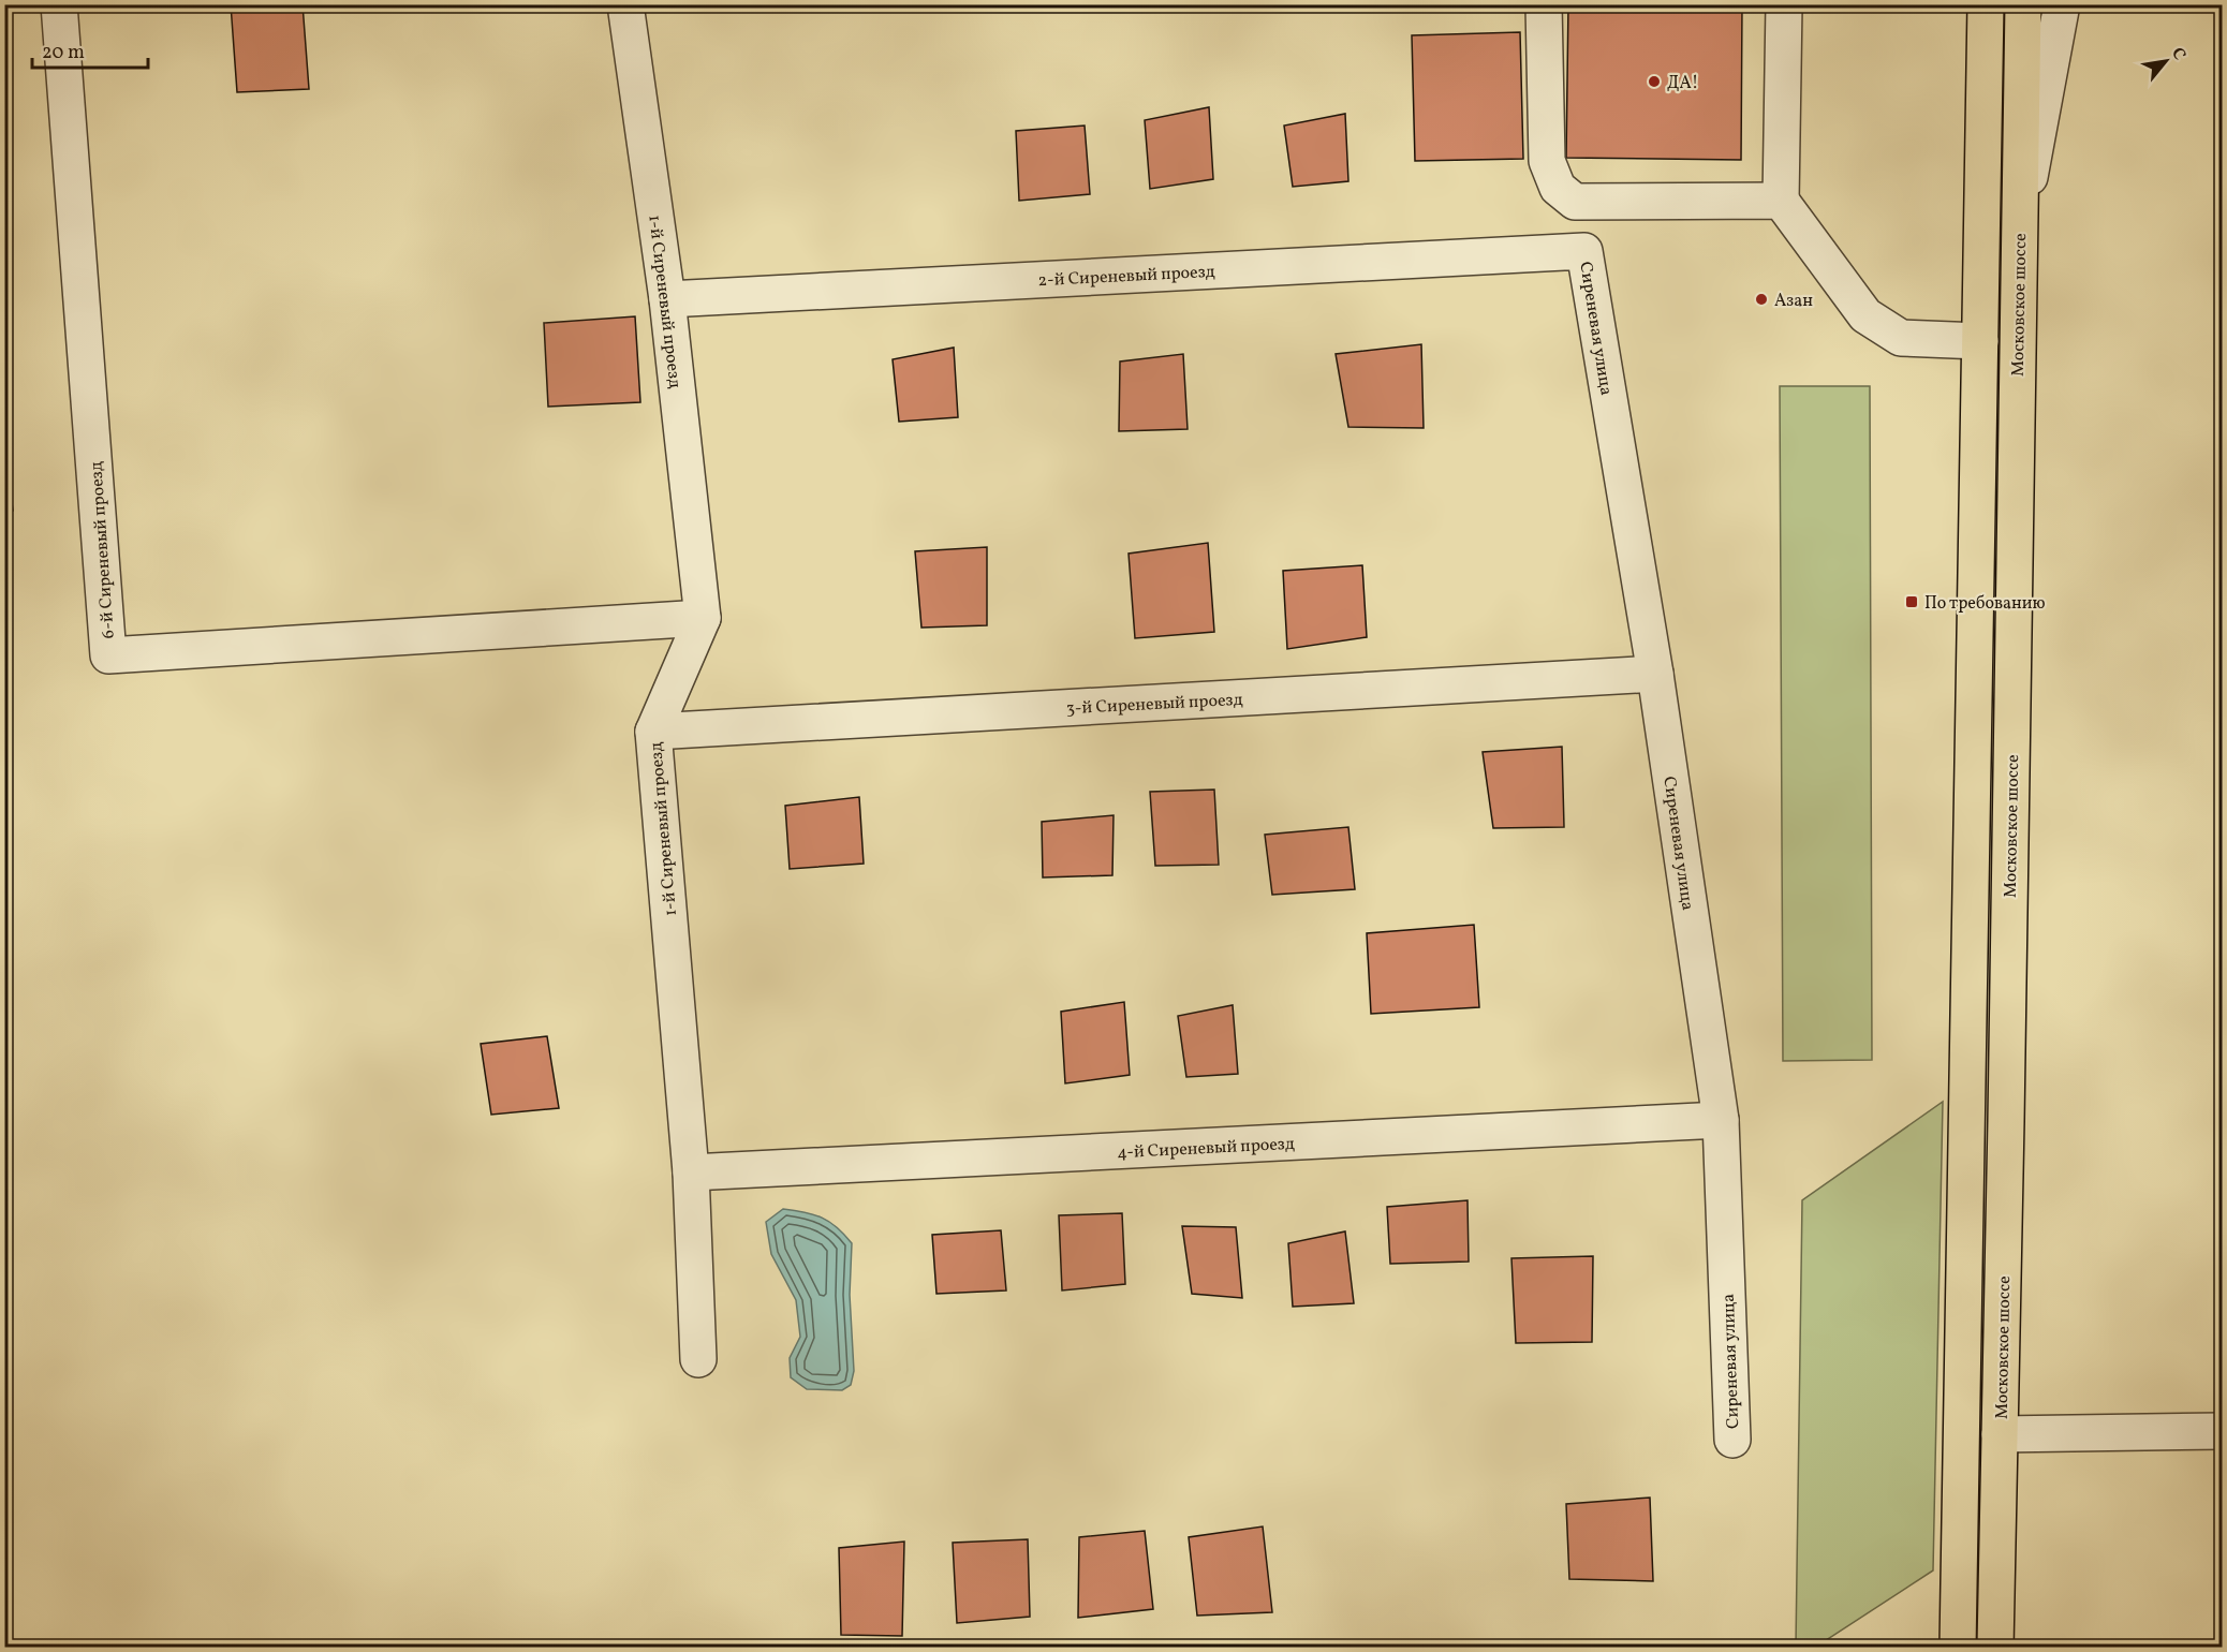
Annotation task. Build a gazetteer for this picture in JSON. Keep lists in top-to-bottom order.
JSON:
{
  "streets": {
    "highway": ["Московское шоссе"],
    "street": [
      "2-й Сиреневый проезд",
      "1-й Сиреневый проезд",
      "Сиреневая улица",
      "6-й Сиреневый проезд",
      "3-й Сиреневый проезд",
      "4-й Сиреневый проезд"
    ]
  },
  "crossings": [
    ["2-й Сиреневый проезд", "1-й Сиреневый проезд"],
    ["2-й Сиреневый проезд", "Сиреневая улица"],
    ["1-й Сиреневый проезд", "6-й Сиреневый проезд"],
    ["1-й Сиреневый проезд", "3-й Сиреневый проезд"],
    ["1-й Сиреневый проезд", "4-й Сиреневый проезд"],
    ["Сиреневая улица", "3-й Сиреневый проезд"],
    ["Сиреневая улица", "4-й Сиреневый проезд"]
  ],
  "places": {
    "other": ["ДА!", "Азан"],
    "transit": ["По требованию"]
  },
  "scale_bar": "20 m",
  "north": "top right"
}
